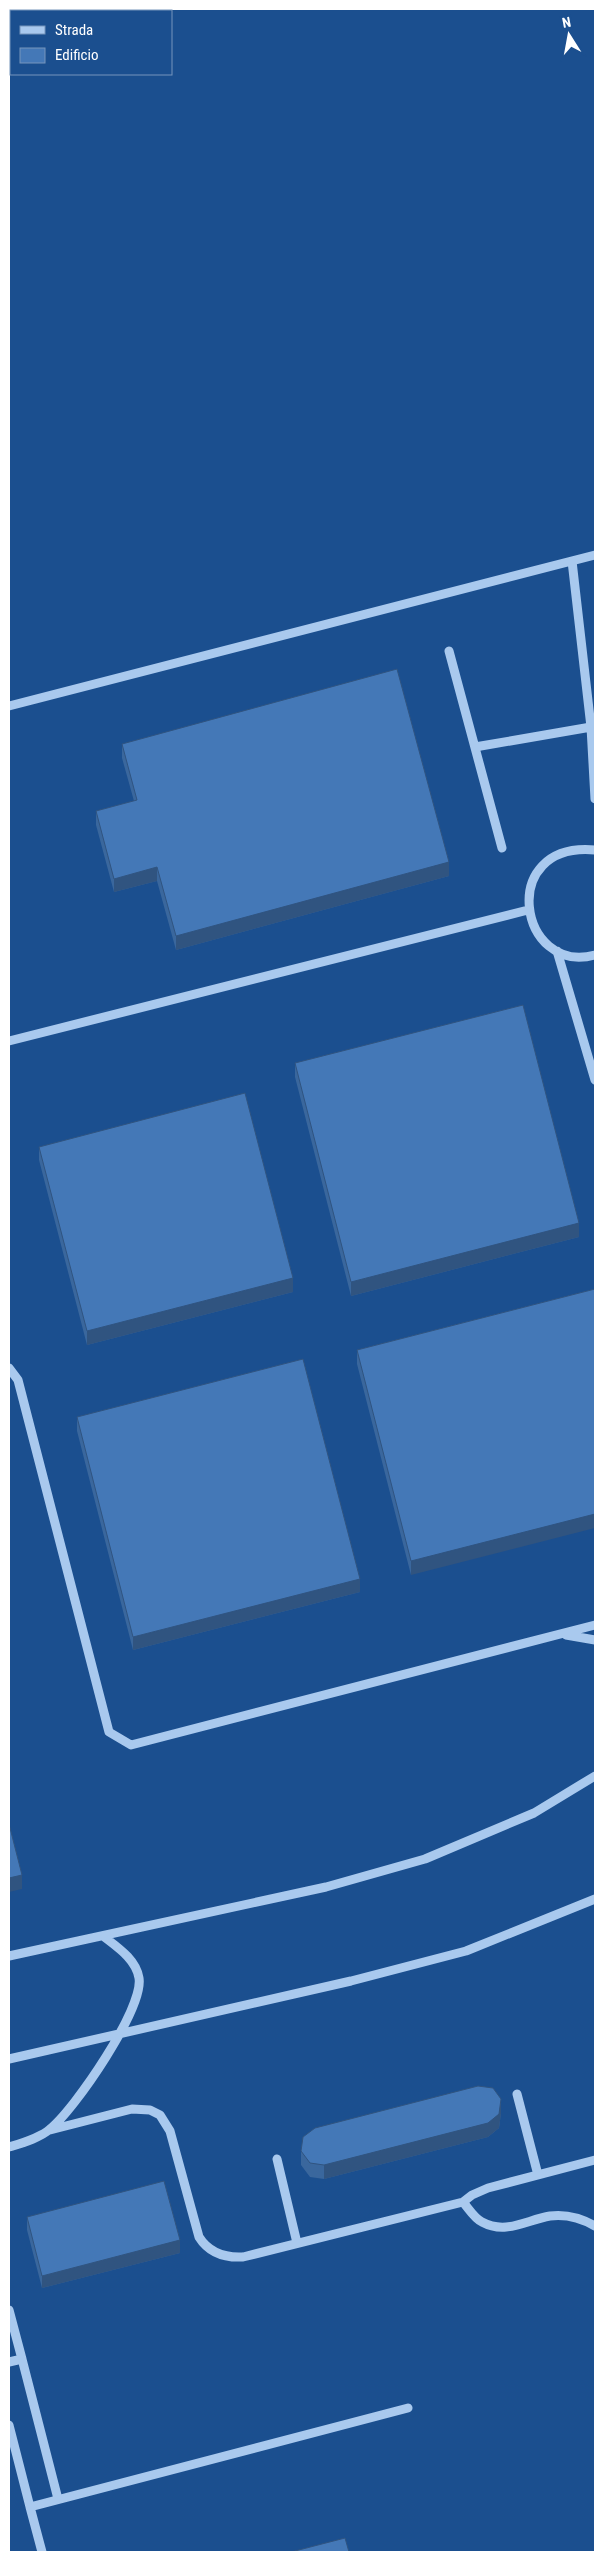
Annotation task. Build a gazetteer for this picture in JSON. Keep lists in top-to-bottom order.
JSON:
{
  "legend": ["Strada", "Edificio"],
  "north": "top"
}
